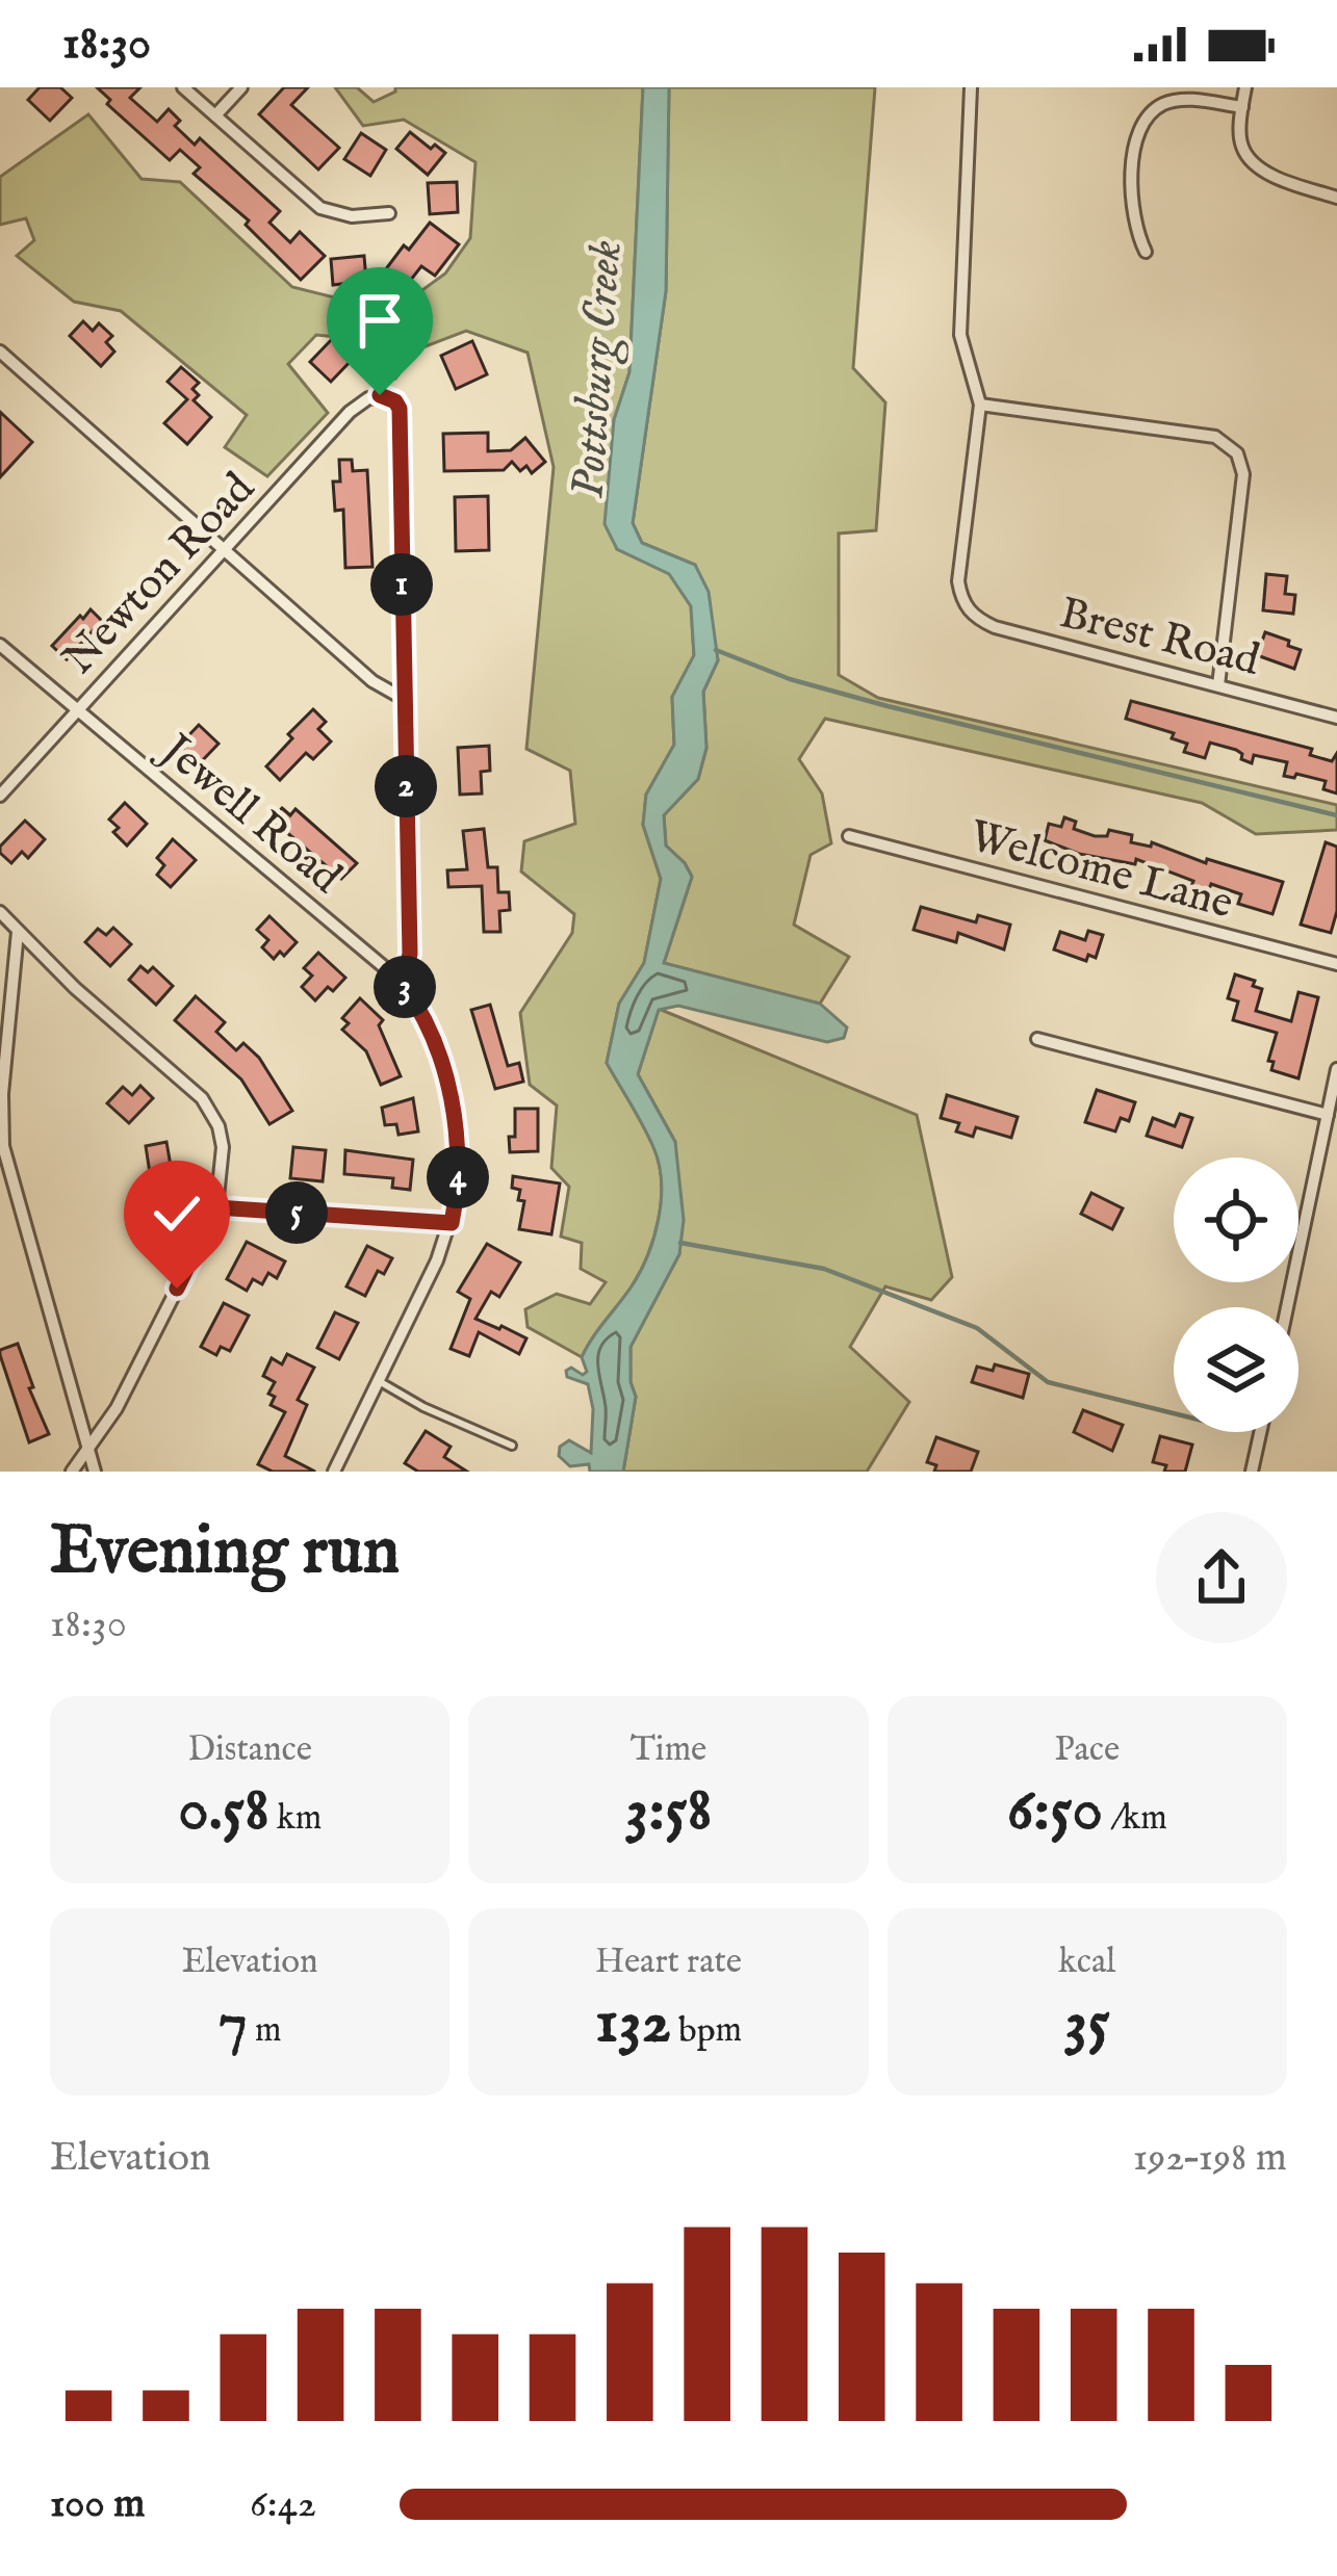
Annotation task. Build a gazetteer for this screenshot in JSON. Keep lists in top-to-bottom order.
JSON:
{
  "streets": {
    "street": [
      "Newton Road",
      "Brest Road",
      "Jewell Road",
      "Welcome Lane"
    ]
  },
  "crossings": [
    ["Newton Road", "Jewell Road"]
  ],
  "water": ["Pottsburg Creek"],
  "page": {
    "status": "18:30",
    "pins": [
      "1",
      "2",
      "3",
      "4",
      "5"
    ],
    "heading": ["Evening run", "18:30"],
    "stats": [
      ["Distance", "0.58 km"],
      ["Time", "3:58"],
      ["Pace", "6:50 /km"],
      ["Elevation", "7 m"],
      ["Heart rate", "132 bpm"],
      ["kcal", "35"]
    ],
    "chart": ["Elevation", "192–198 m"],
    "list": [
      {
        "name": "100 m",
        "note": "6:42"
      }
    ]
  }
}
